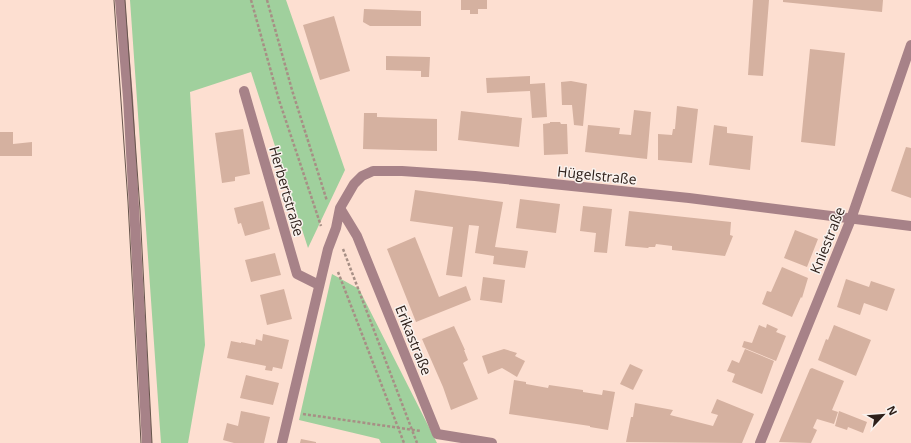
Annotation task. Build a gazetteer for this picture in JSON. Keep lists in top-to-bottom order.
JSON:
{
  "streets": {
    "street": [
      "Hügelstraße",
      "Herbertstraße",
      "Kniestraße",
      "Erikastraße"
    ]
  },
  "crossings": [
    ["Hügelstraße", "Herbertstraße"],
    ["Hügelstraße", "Kniestraße"],
    ["Hügelstraße", "Erikastraße"]
  ],
  "north": "top right"
}
